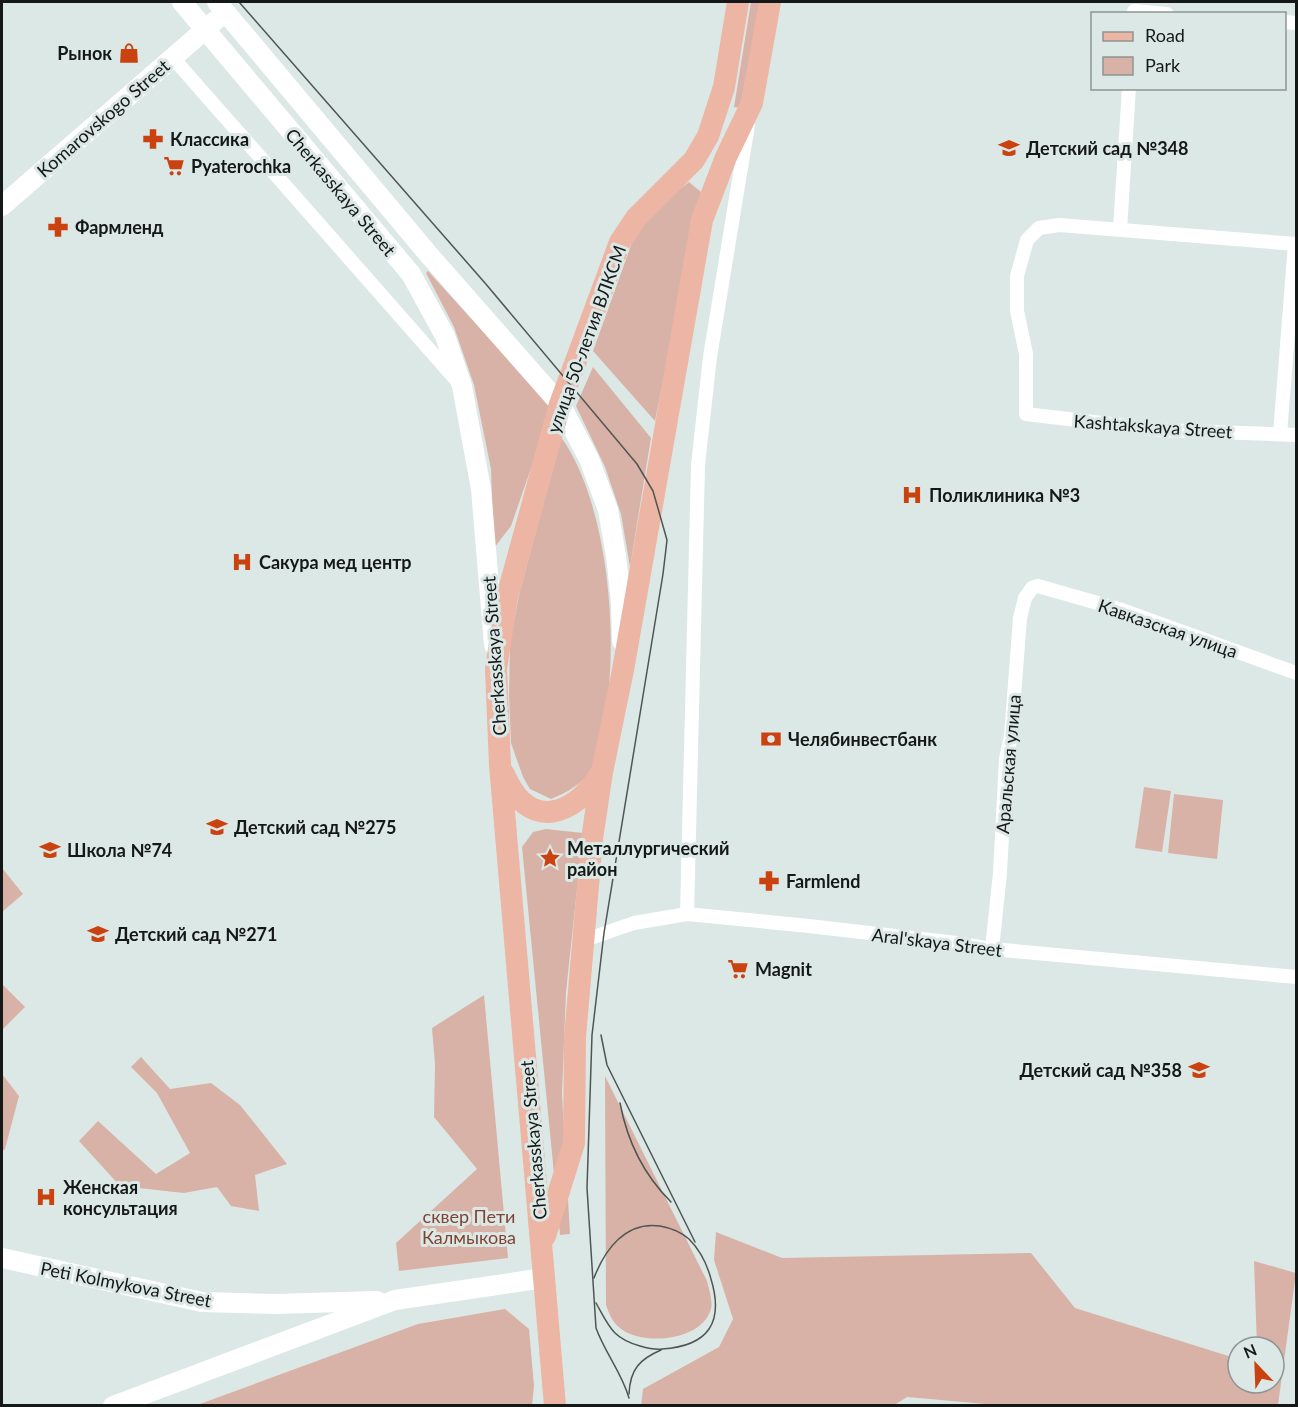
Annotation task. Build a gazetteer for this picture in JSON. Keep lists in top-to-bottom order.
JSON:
{
  "streets": {
    "main road": [
      "Komarovskogo Street",
      "Cherkasskaya Street",
      "улица 50-летия ВЛКСМ",
      "Peti Kolmykova Street"
    ],
    "street": [
      "Kashtakskaya Street",
      "Кавказская улица",
      "Аральская улица",
      "Aral'skaya Street"
    ]
  },
  "crossings": [
    ["Komarovskogo Street", "Cherkasskaya Street"],
    ["Cherkasskaya Street", "улица 50-летия ВЛКСМ"],
    ["Cherkasskaya Street", "Aral'skaya Street"],
    ["Cherkasskaya Street", "Peti Kolmykova Street"],
    ["Кавказская улица", "Аральская улица"],
    ["Аральская улица", "Aral'skaya Street"]
  ],
  "parks": ["сквер Пети Калмыкова"],
  "places": {
    "shop": ["Рынок"],
    "pharmacy": ["Классика", "Фармленд", "Farmlend"],
    "school or university": [
      "Детский сад №348",
      "Детский сад №275",
      "Школа №74",
      "Детский сад №271",
      "Детский сад №358"
    ],
    "supermarket": ["Pyaterochka", "Magnit"],
    "hospital": ["Поликлиника №3", "Сакура мед центр", "Женская консультация"],
    "bank": ["Челябинвестбанк"],
    "place": ["Металлургический район"]
  },
  "legend": ["Road", "Park"],
  "north": "top left"
}
